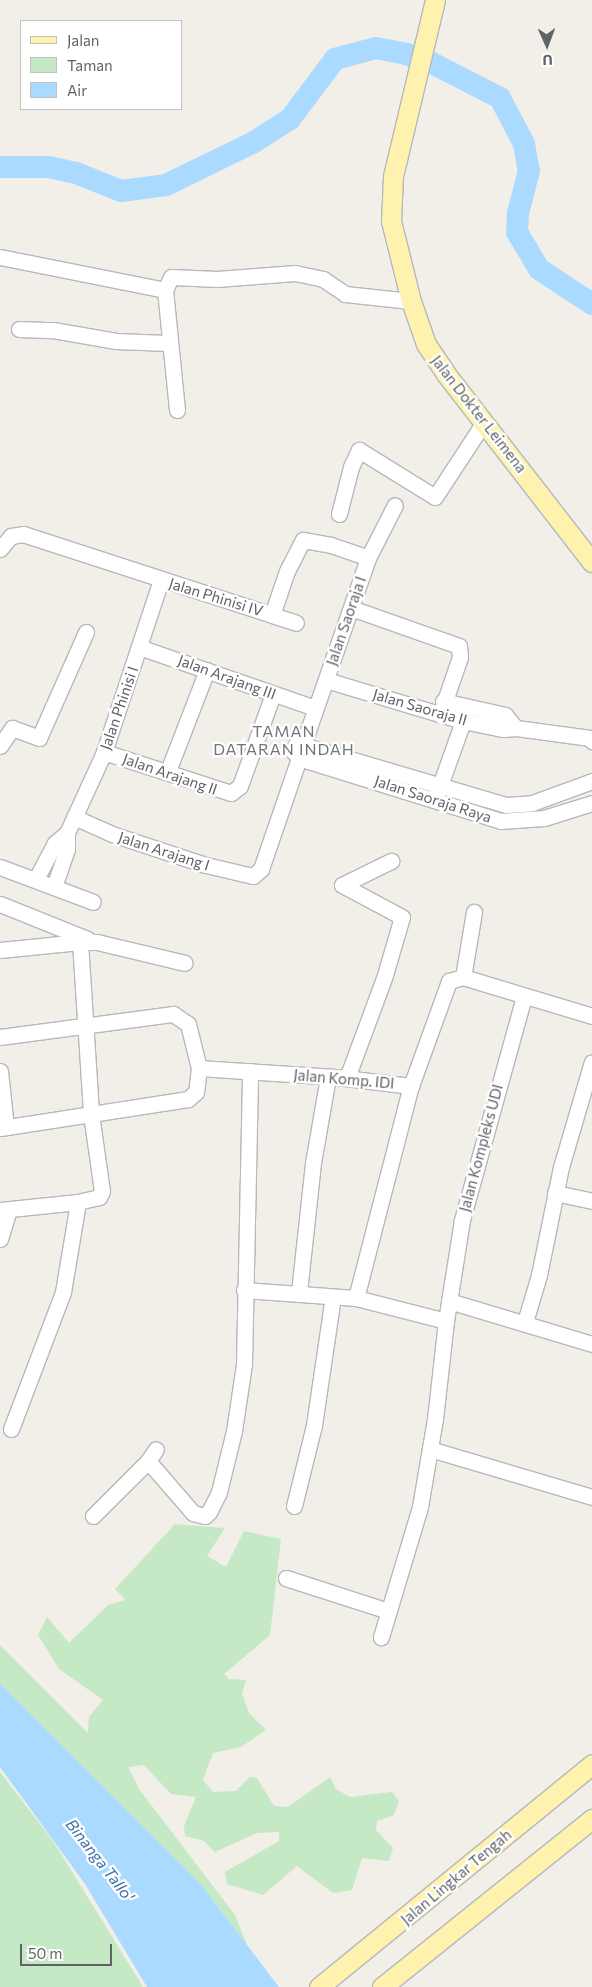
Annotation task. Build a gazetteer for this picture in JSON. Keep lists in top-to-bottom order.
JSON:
{
  "streets": {
    "main road": ["Jalan Dokter Leimena", "Jalan Lingkar Tengah"],
    "street": [
      "Jalan Phinisi IV",
      "Jalan Saoraja I",
      "Jalan Arajang III",
      "Jalan Saoraja II",
      "Jalan Phinisi I",
      "Jalan Arajang II",
      "Jalan Saoraja Raya",
      "Jalan Arajang I",
      "Jalan Komp. IDI",
      "Jalan Kompleks UDI"
    ]
  },
  "crossings": [
    ["Jalan Phinisi IV", "Jalan Saoraja I"],
    ["Jalan Phinisi IV", "Jalan Phinisi I"],
    ["Jalan Saoraja I", "Jalan Arajang III"],
    ["Jalan Saoraja I", "Jalan Saoraja II"],
    ["Jalan Saoraja I", "Jalan Saoraja Raya"],
    ["Jalan Saoraja I", "Jalan Arajang I"],
    ["Jalan Arajang III", "Jalan Phinisi I"],
    ["Jalan Arajang III", "Jalan Arajang II"],
    ["Jalan Phinisi I", "Jalan Arajang II"],
    ["Jalan Phinisi I", "Jalan Arajang I"]
  ],
  "districts": ["TAMAN DATARAN INDAH"],
  "water": ["Binanga Tallo'"],
  "legend": ["Jalan", "Taman", "Air"],
  "scale_bar": "50 m",
  "north": "bottom"
}
